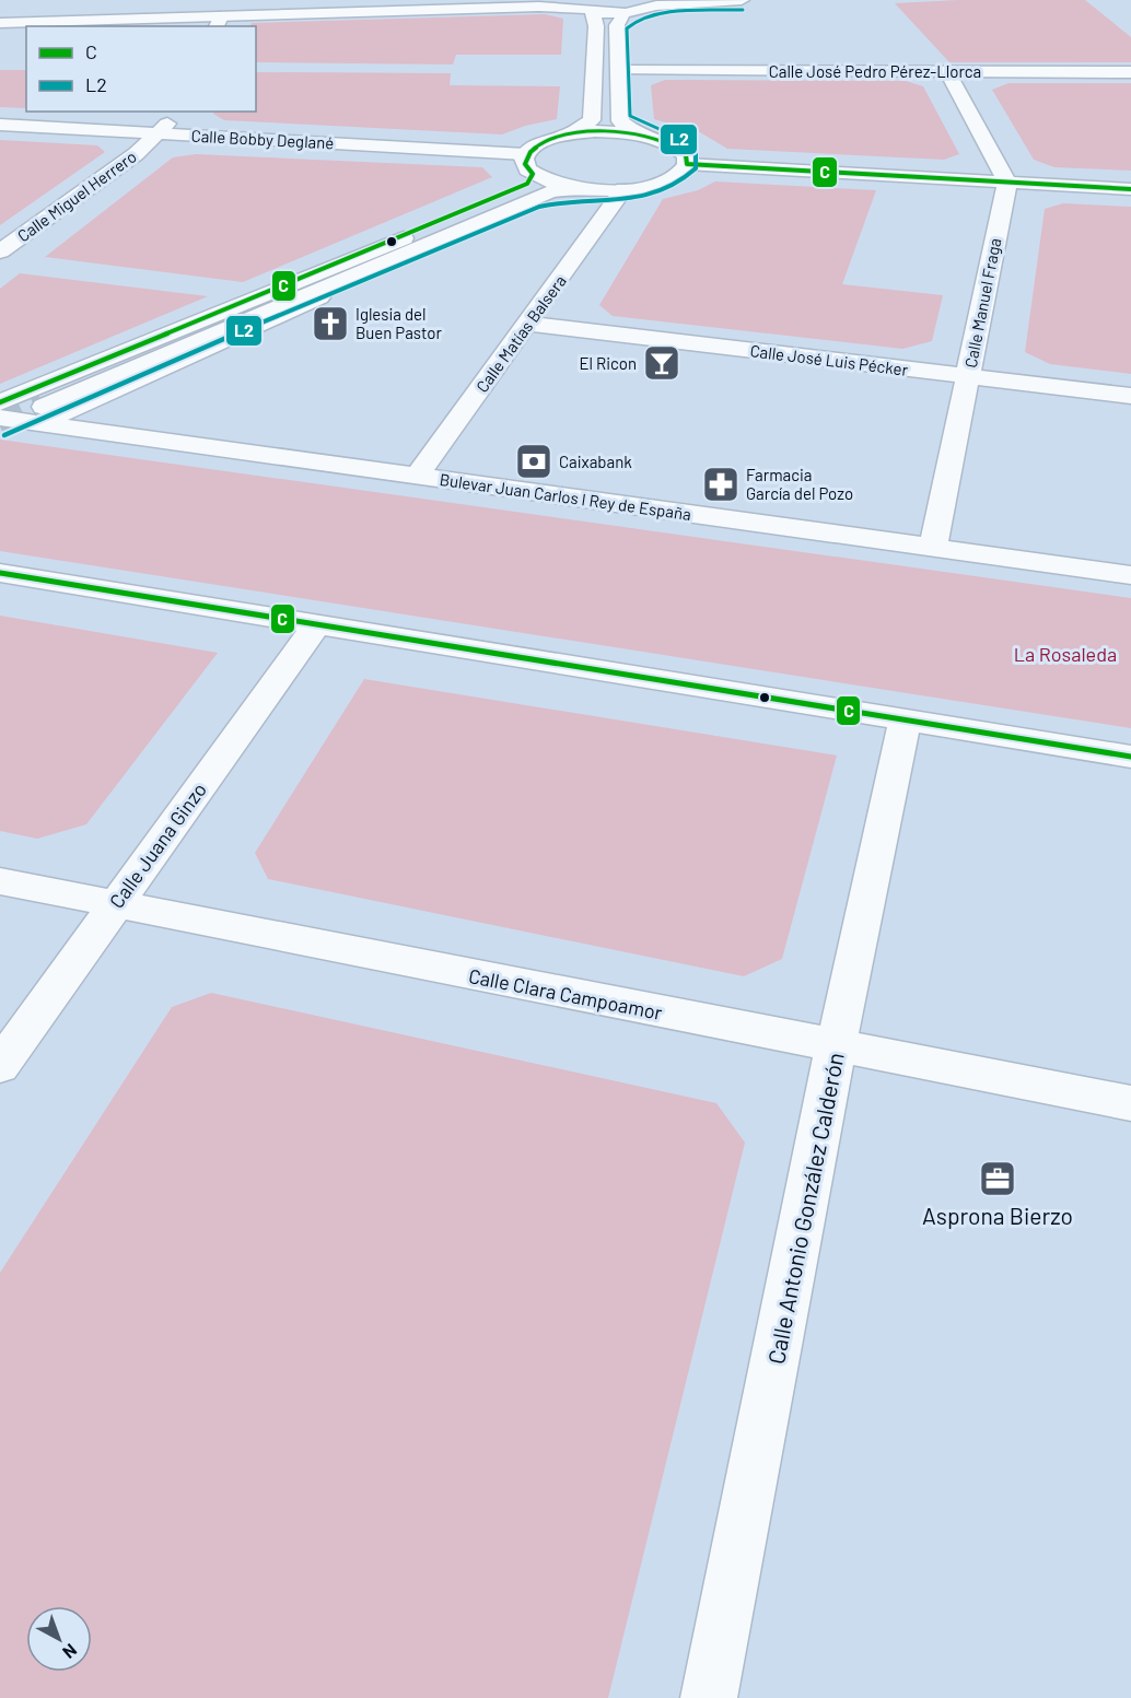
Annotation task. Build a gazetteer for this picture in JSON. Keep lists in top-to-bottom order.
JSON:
{
  "streets": {
    "street": [
      "Calle José Pedro Pérez-Llorca",
      "Calle Bobby Deglané",
      "Calle Miguel Herrero",
      "Calle Manuel Fraga",
      "Calle Matías Balsera",
      "Calle José Luis Pécker",
      "Bulevar Juan Carlos I Rey de España",
      "Calle Juana Ginzo",
      "Calle Clara Campoamor",
      "Calle Antonio González Calderón"
    ]
  },
  "crossings": [
    ["Calle Bobby Deglané", "Calle Miguel Herrero"],
    ["Calle Manuel Fraga", "Calle José Luis Pécker"],
    ["Calle Manuel Fraga", "Bulevar Juan Carlos I Rey de España"],
    ["Calle Matías Balsera", "Calle José Luis Pécker"],
    ["Calle Matías Balsera", "Bulevar Juan Carlos I Rey de España"],
    ["Calle Juana Ginzo", "Calle Clara Campoamor"],
    ["Calle Clara Campoamor", "Calle Antonio González Calderón"]
  ],
  "parks": ["La Rosaleda"],
  "places": {
    "church": ["Iglesia del Buen Pastor"],
    "bar": ["El Ricon"],
    "bank": ["Caixabank"],
    "pharmacy": ["Farmacia García del Pozo"],
    "office": ["Asprona Bierzo"]
  },
  "lines": ["transit line L2", "transit line C"],
  "legend": ["C", "L2"],
  "north": "bottom right"
}
